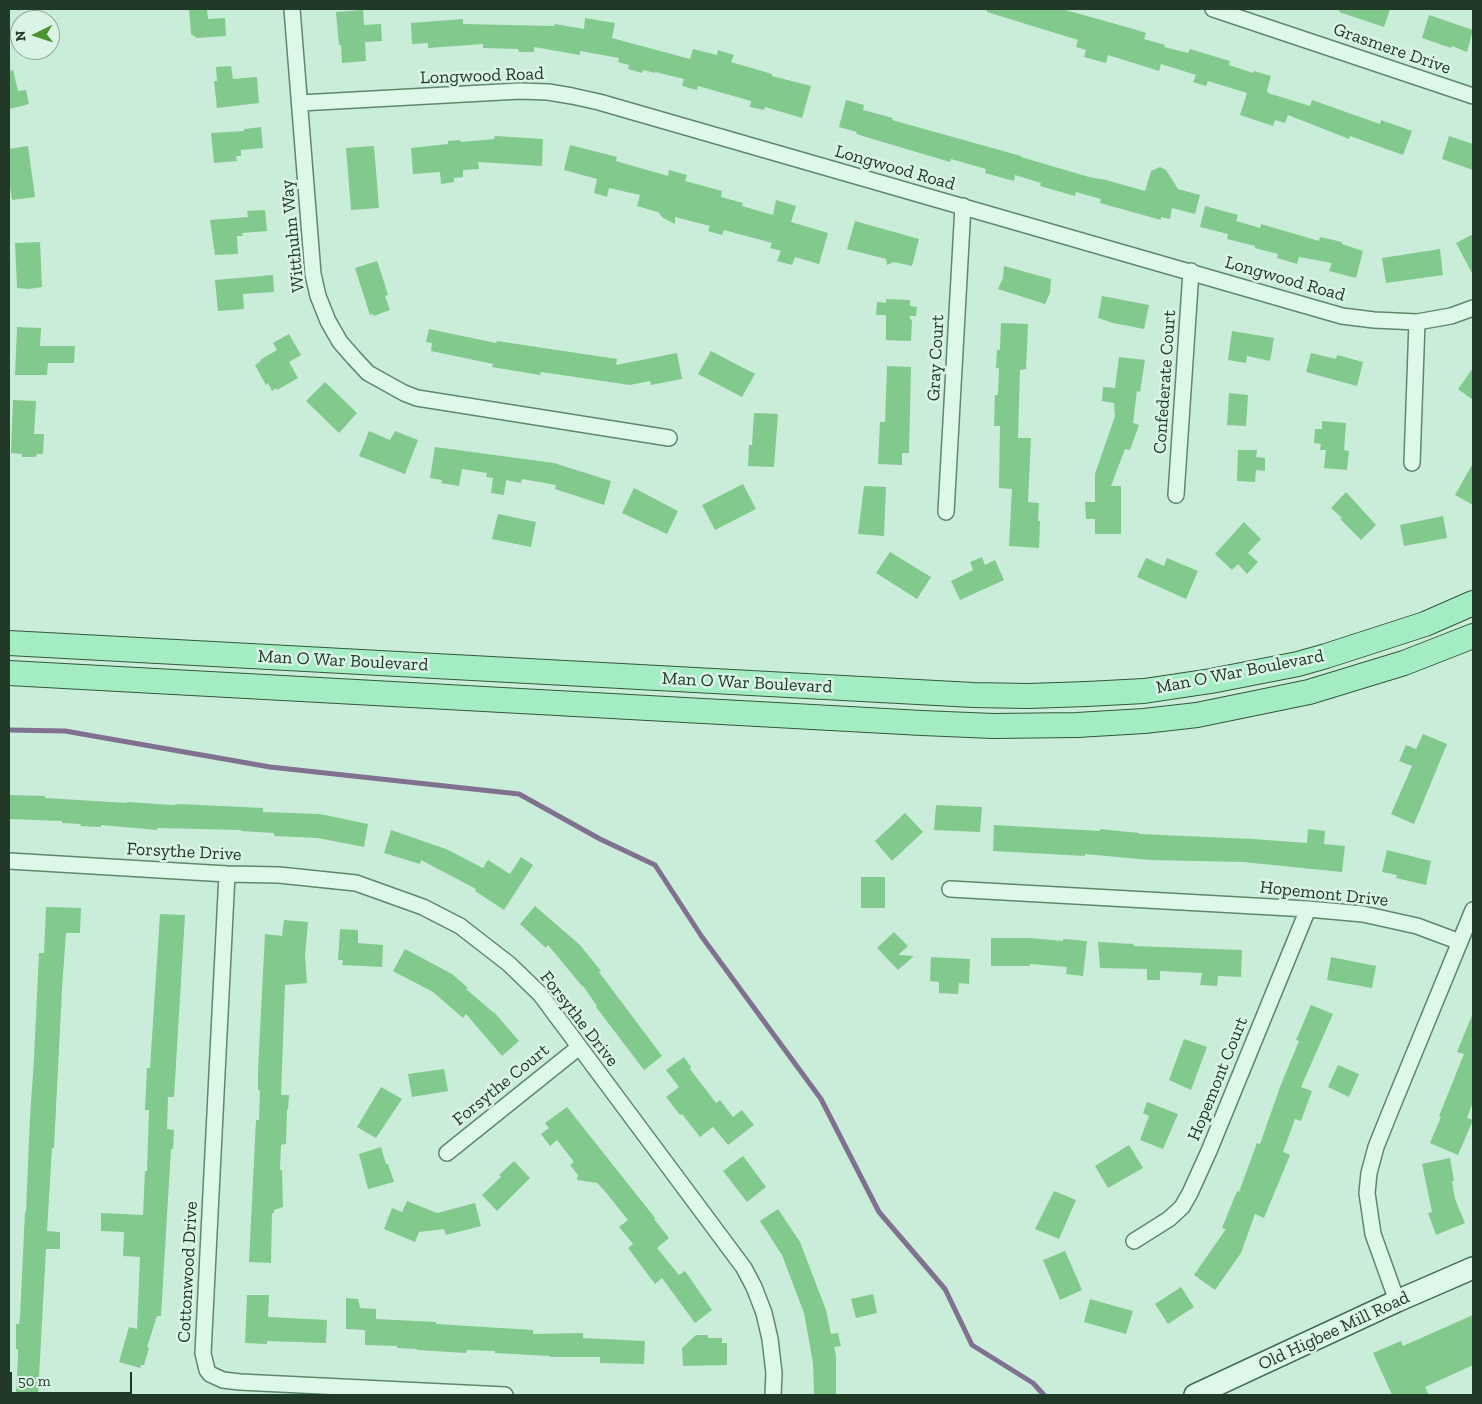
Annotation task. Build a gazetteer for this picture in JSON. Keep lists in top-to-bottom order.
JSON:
{
  "streets": {
    "main road": ["Man O War Boulevard"],
    "street": [
      "Grasmere Drive",
      "Longwood Road",
      "Witthuhn Way",
      "Gray Court",
      "Confederate Court",
      "Forsythe Drive",
      "Hopemont Drive",
      "Hopemont Court",
      "Forsythe Court",
      "Cottonwood Drive",
      "Old Higbee Mill Road"
    ]
  },
  "crossings": [
    ["Longwood Road", "Witthuhn Way"],
    ["Longwood Road", "Gray Court"],
    ["Longwood Road", "Confederate Court"],
    ["Forsythe Drive", "Forsythe Court"],
    ["Forsythe Drive", "Cottonwood Drive"],
    ["Hopemont Drive", "Hopemont Court"]
  ],
  "scale_bar": "50 m",
  "north": "left"
}
